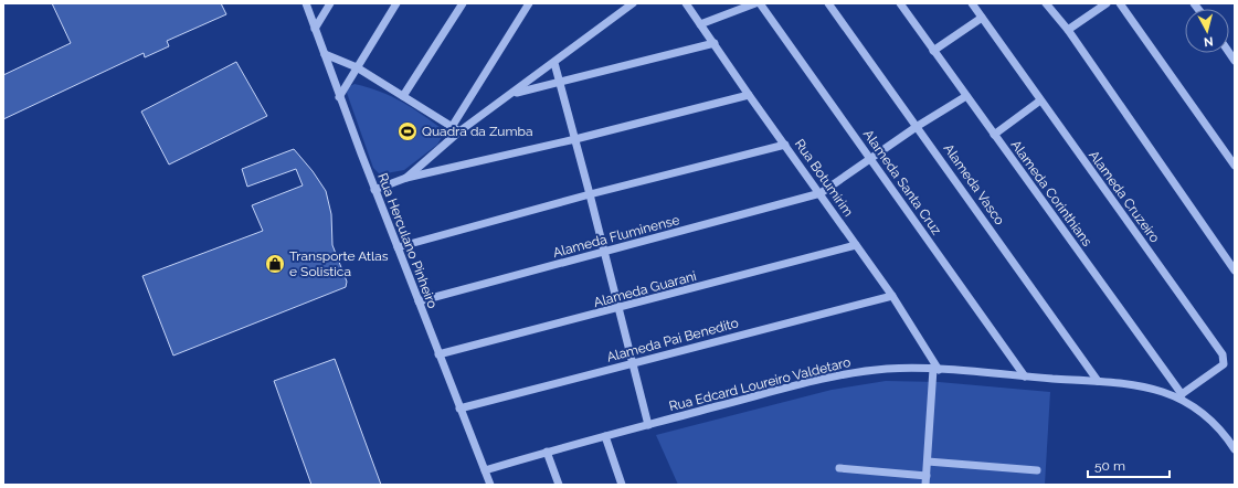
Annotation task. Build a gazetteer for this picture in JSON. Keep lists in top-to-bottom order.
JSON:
{
  "streets": {
    "street": [
      "Rua Botumirim",
      "Alameda Santa Cruz",
      "Alameda Vasco",
      "Alameda Corinthians",
      "Alameda Cruzeiro",
      "Alameda Fluminense",
      "Rua Herculano Pinheiro",
      "Alameda Guarani",
      "Alameda Pai Benedito",
      "Rua Edcard Loureiro Valdetaro"
    ]
  },
  "crossings": [
    ["Rua Botumirim", "Alameda Fluminense"],
    ["Rua Botumirim", "Alameda Guarani"],
    ["Rua Botumirim", "Alameda Pai Benedito"],
    ["Rua Botumirim", "Rua Edcard Loureiro Valdetaro"],
    ["Alameda Santa Cruz", "Alameda Fluminense"],
    ["Alameda Santa Cruz", "Rua Edcard Loureiro Valdetaro"],
    ["Alameda Vasco", "Alameda Fluminense"],
    ["Alameda Vasco", "Rua Edcard Loureiro Valdetaro"],
    ["Alameda Corinthians", "Alameda Cruzeiro"],
    ["Alameda Corinthians", "Alameda Fluminense"],
    ["Alameda Corinthians", "Rua Edcard Loureiro Valdetaro"],
    ["Alameda Cruzeiro", "Rua Edcard Loureiro Valdetaro"],
    ["Alameda Fluminense", "Rua Herculano Pinheiro"],
    ["Rua Herculano Pinheiro", "Alameda Guarani"],
    ["Rua Herculano Pinheiro", "Alameda Pai Benedito"],
    ["Rua Herculano Pinheiro", "Rua Edcard Loureiro Valdetaro"]
  ],
  "places": {
    "sports": ["Quadra da Zumba"],
    "shop": ["Transporte Atlas e Solistica"]
  },
  "scale_bar": "50 m",
  "north": "bottom"
}
